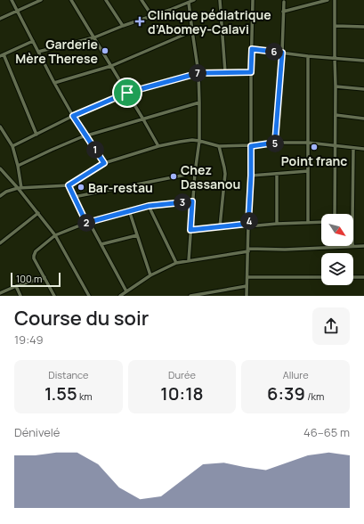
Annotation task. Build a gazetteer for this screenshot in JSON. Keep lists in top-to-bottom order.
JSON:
{
  "places": {
    "health": ["Clinique pédiatrique d’Abomey-Calavi"],
    "other": [
      "Garderie Mère Therese",
      "Point franc",
      "Chez Dassanou",
      "Bar-restau"
    ]
  },
  "scale_bar": "100 m",
  "north": "bottom right",
  "page": {
    "pins": [
      "6",
      "7",
      "5",
      "1",
      "3",
      "4",
      "2"
    ],
    "scale": "100 m",
    "heading": ["Course du soir", "19:49"],
    "stats": [
      ["Distance", "1.55 km"],
      ["Durée", "10:18"],
      ["Allure", "6:39 /km"]
    ],
    "chart": ["Dénivelé", "46–65 m"]
  }
}
